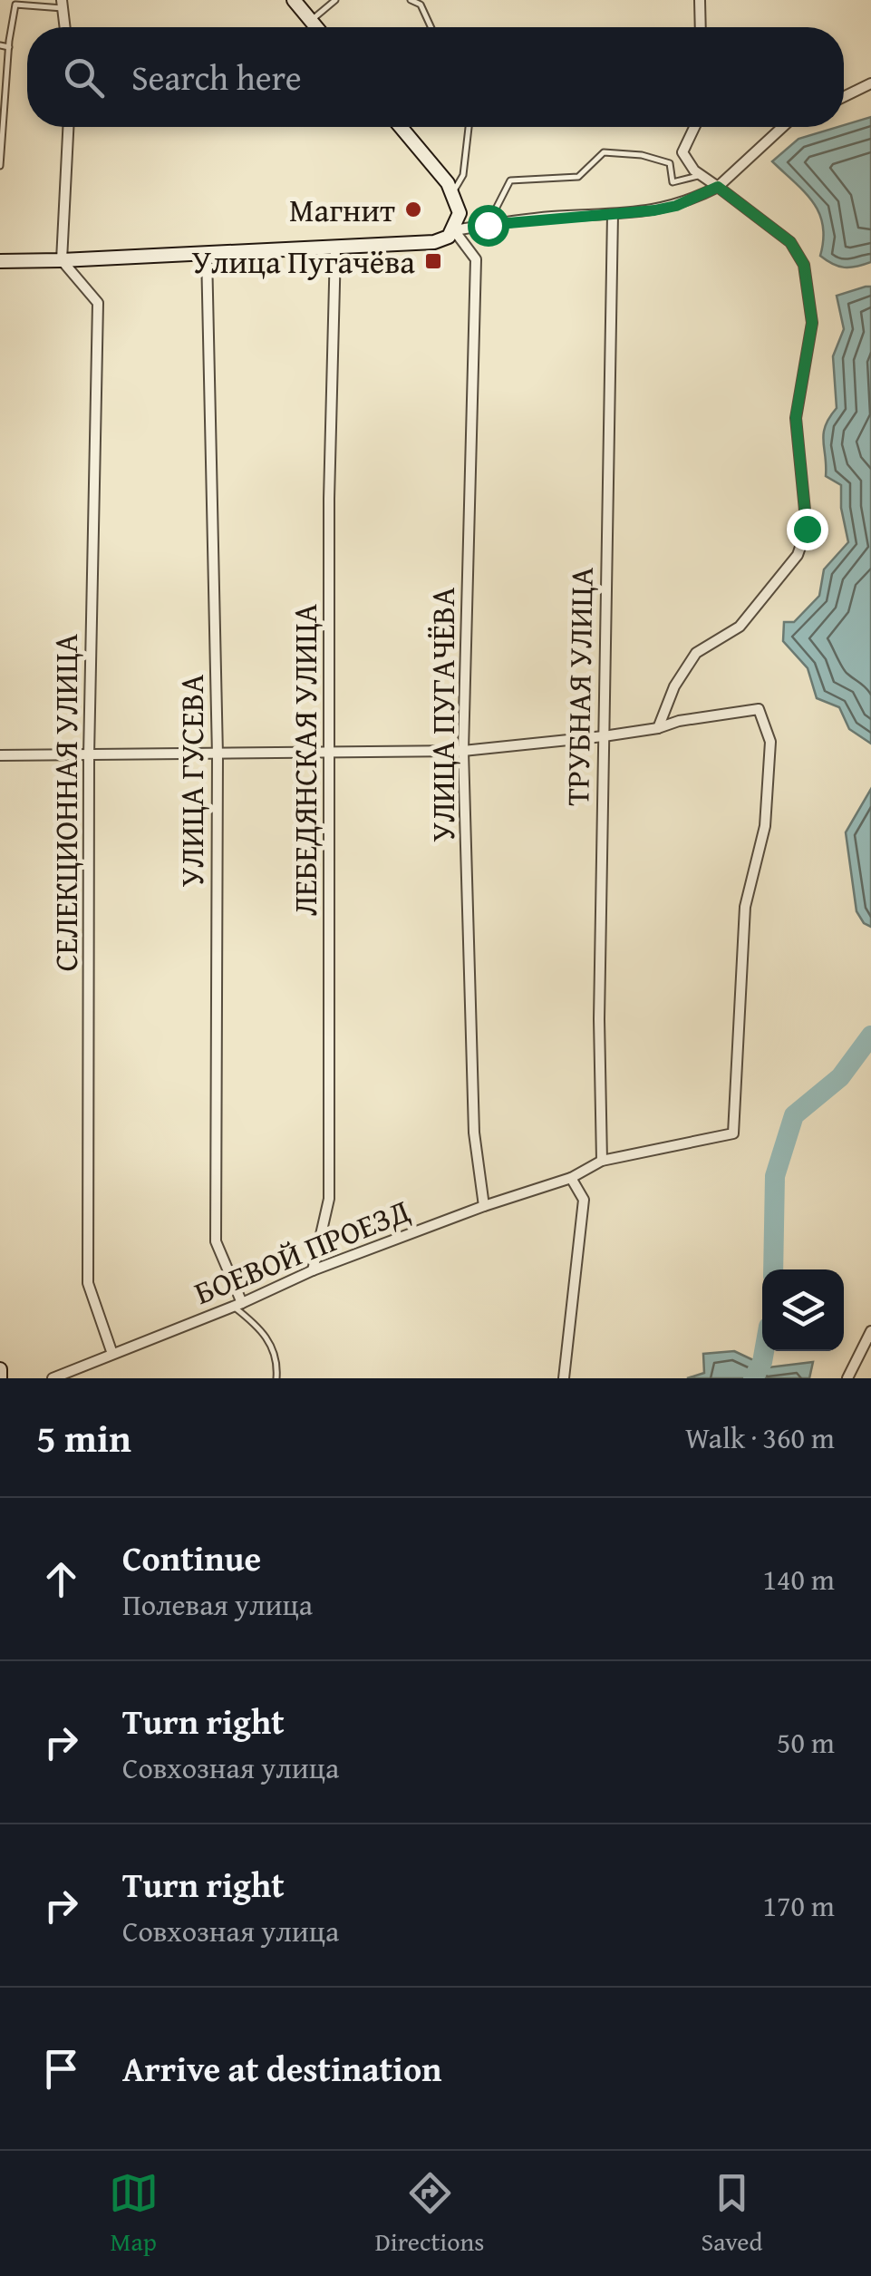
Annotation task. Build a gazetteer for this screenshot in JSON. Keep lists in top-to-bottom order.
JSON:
{
  "streets": {
    "street": [
      "ТРУБНАЯ УЛИЦА",
      "УЛИЦА ПУГАЧЁВА",
      "ЛЕБЕДЯНСКАЯ УЛИЦА",
      "УЛИЦА ГУСЕВА",
      "СЕЛЕКЦИОННАЯ УЛИЦА",
      "БОЕВОЙ ПРОЕЗД"
    ]
  },
  "crossings": [
    ["ТРУБНАЯ УЛИЦА", "БОЕВОЙ ПРОЕЗД"],
    ["УЛИЦА ПУГАЧЁВА", "БОЕВОЙ ПРОЕЗД"],
    ["ЛЕБЕДЯНСКАЯ УЛИЦА", "БОЕВОЙ ПРОЕЗД"],
    ["УЛИЦА ГУСЕВА", "БОЕВОЙ ПРОЕЗД"],
    ["СЕЛЕКЦИОННАЯ УЛИЦА", "БОЕВОЙ ПРОЕЗД"]
  ],
  "places": {
    "other": ["Магнит"],
    "transit": ["Улица Пугачёва"]
  },
  "page": {
    "search": "Search here",
    "heading": ["5 min", "Walk · 360 m"],
    "list": [
      ["Continue", "Полевая улица", "140 m"],
      ["Turn right", "Совхозная улица", "50 m"],
      ["Turn right", "Совхозная улица", "170 m"],
      "Arrive at destination"
    ],
    "nav": ["Map", "Directions", "Saved"]
  }
}
